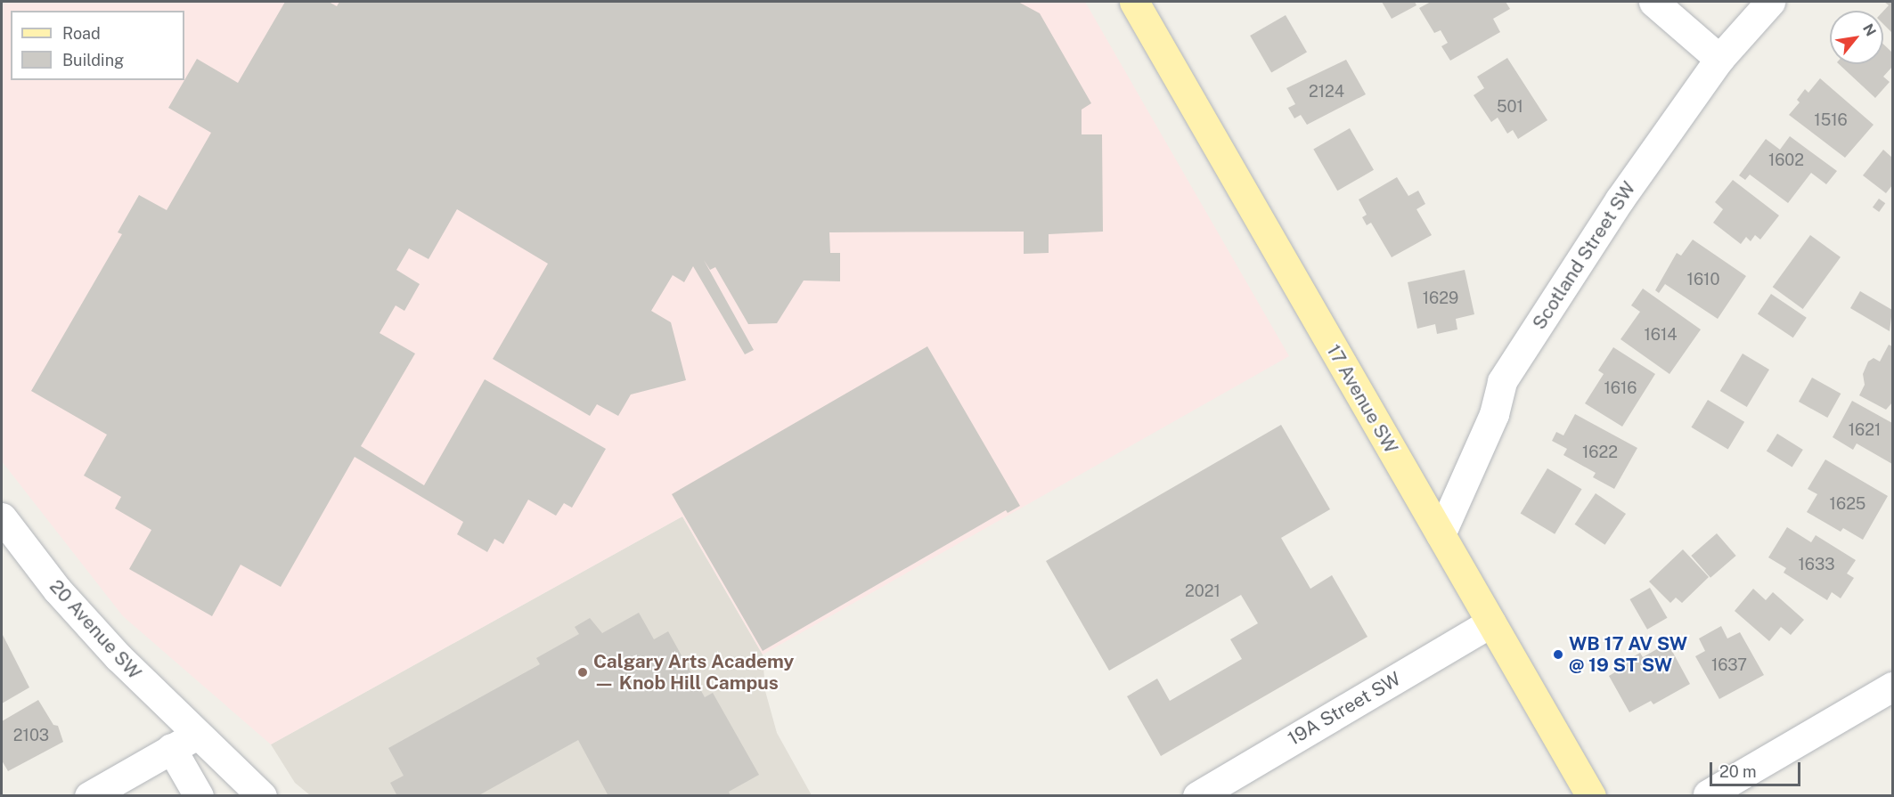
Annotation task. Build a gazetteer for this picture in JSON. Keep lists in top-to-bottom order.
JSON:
{
  "streets": {
    "main road": ["17 Avenue SW"],
    "street": ["Scotland Street SW", "20 Avenue SW", "19A Street SW"]
  },
  "crossings": [
    ["Scotland Street SW", "17 Avenue SW"],
    ["17 Avenue SW", "19A Street SW"]
  ],
  "places": ["WB 17 AV SW @ 19 ST SW", "Calgary Arts Academy — Knob Hill Campus"],
  "house_numbers": [
    "2124",
    "501",
    "1516",
    "1602",
    "1610",
    "1629",
    "1614",
    "1616",
    "1621",
    "1622",
    "1625",
    "1633",
    "2021",
    "1637",
    "2103"
  ],
  "legend": ["Road", "Building"],
  "scale_bar": "20 m",
  "north": "top right"
}
